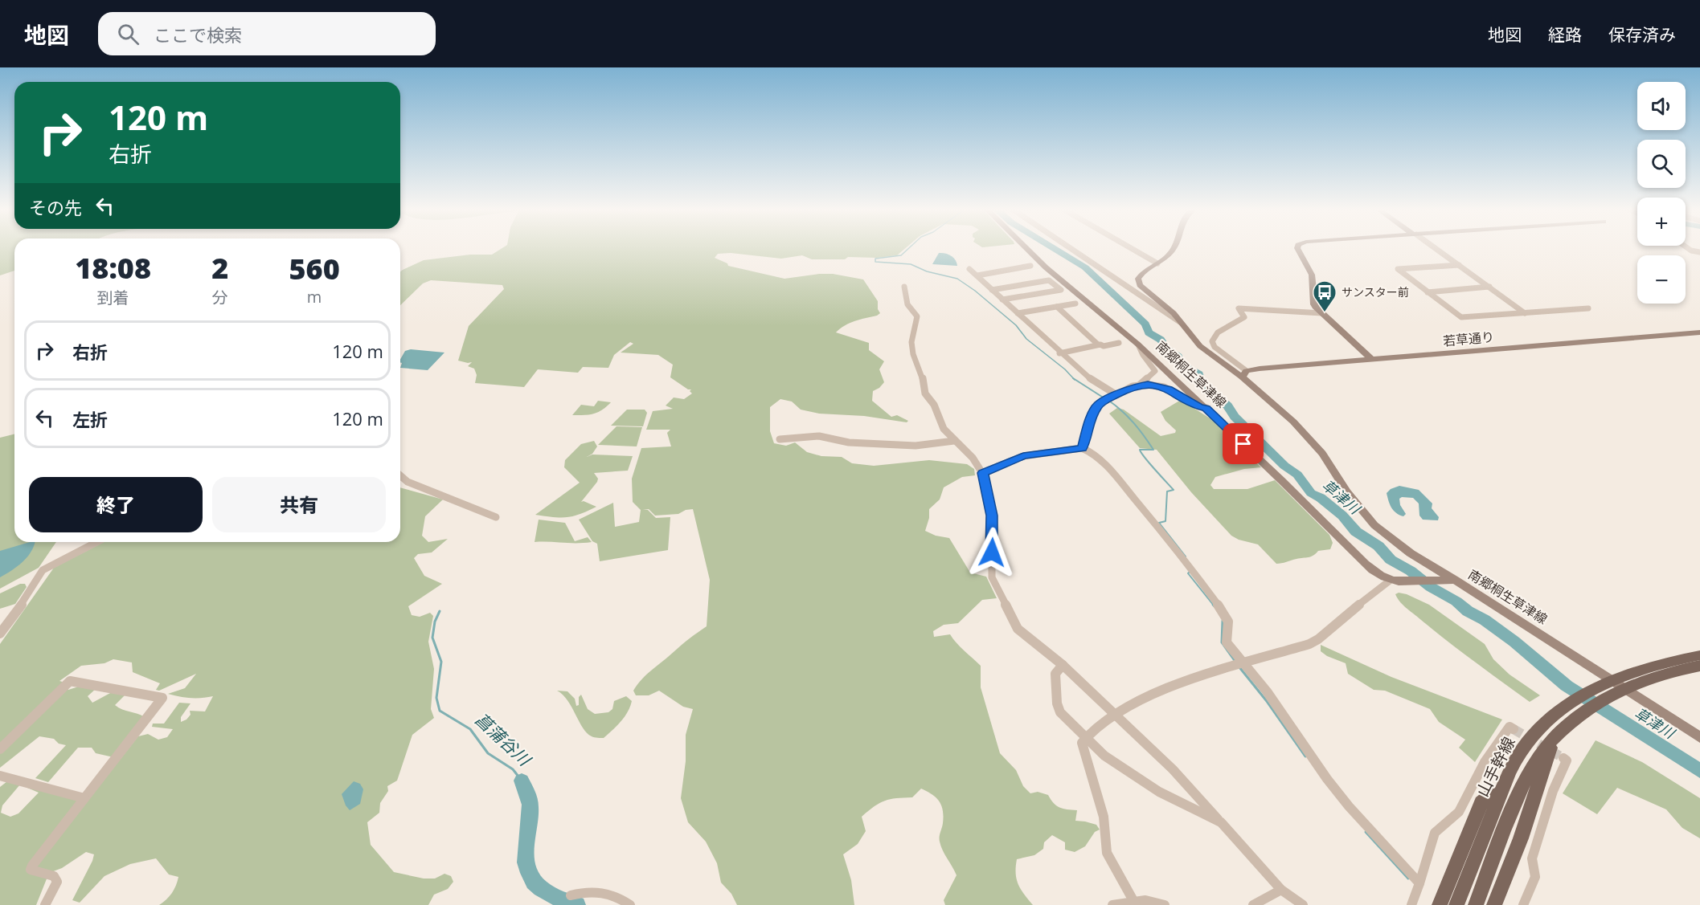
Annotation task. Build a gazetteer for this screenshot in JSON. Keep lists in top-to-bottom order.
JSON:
{
  "streets": {
    "main road": ["山手幹線"],
    "street": ["若草通り", "南郷桐生草津線"]
  },
  "crossings": [
    ["南郷桐生草津線", "山手幹線"]
  ],
  "water": ["草津川", "菖蒲谷川"],
  "places": {
    "bus stop": ["サンスター前"]
  },
  "page": {
    "header": "地図",
    "search": "ここで検索",
    "nav": ["地図", "経路", "保存済み"],
    "map_buttons": ["+", "−"],
    "turn": ["120 m", "右折"],
    "then": "その先",
    "eta": [
      "18:08",
      "到着",
      "2",
      "分",
      "560",
      "m"
    ],
    "list": [
      {
        "name": "右折",
        "value": "120 m"
      },
      {
        "name": "左折",
        "value": "120 m"
      }
    ],
    "buttons": ["終了", "共有"]
  }
}
